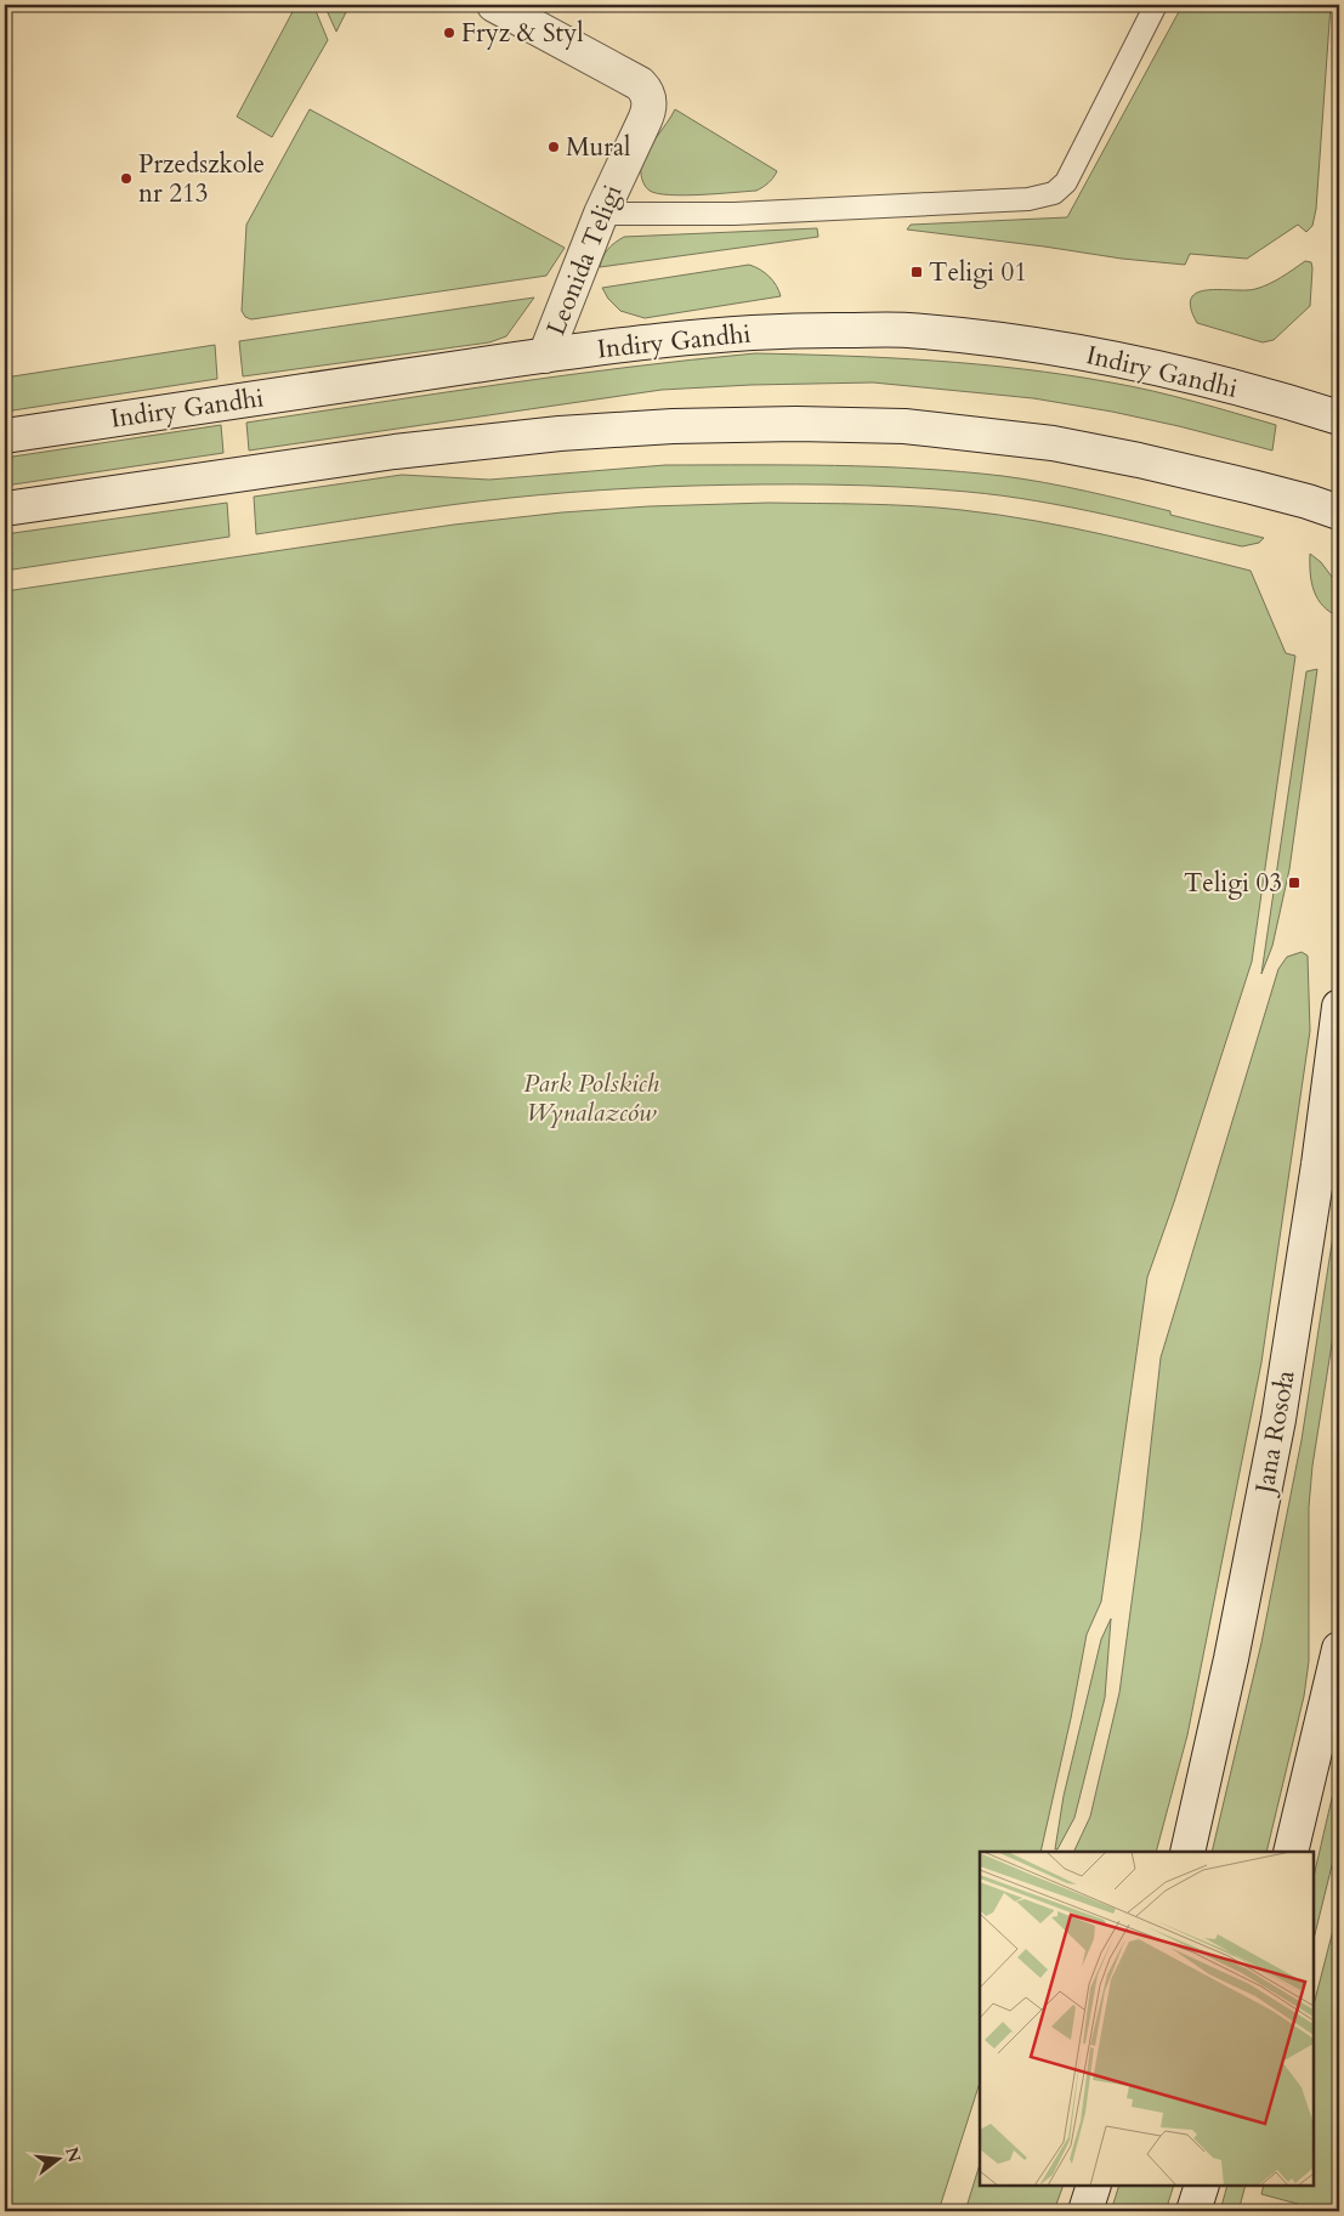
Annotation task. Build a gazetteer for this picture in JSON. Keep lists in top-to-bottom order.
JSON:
{
  "streets": {
    "street": ["Leonida Teligi", "Indiry Gandhi", "Jana Rosoła"]
  },
  "crossings": [
    ["Leonida Teligi", "Indiry Gandhi"]
  ],
  "parks": ["Park Polskich Wynalazców"],
  "places": {
    "other": ["Fryz & Styl", "Mural", "Przedszkole nr 213"],
    "transit": ["Teligi 01", "Teligi 03"]
  },
  "north": "right"
}
